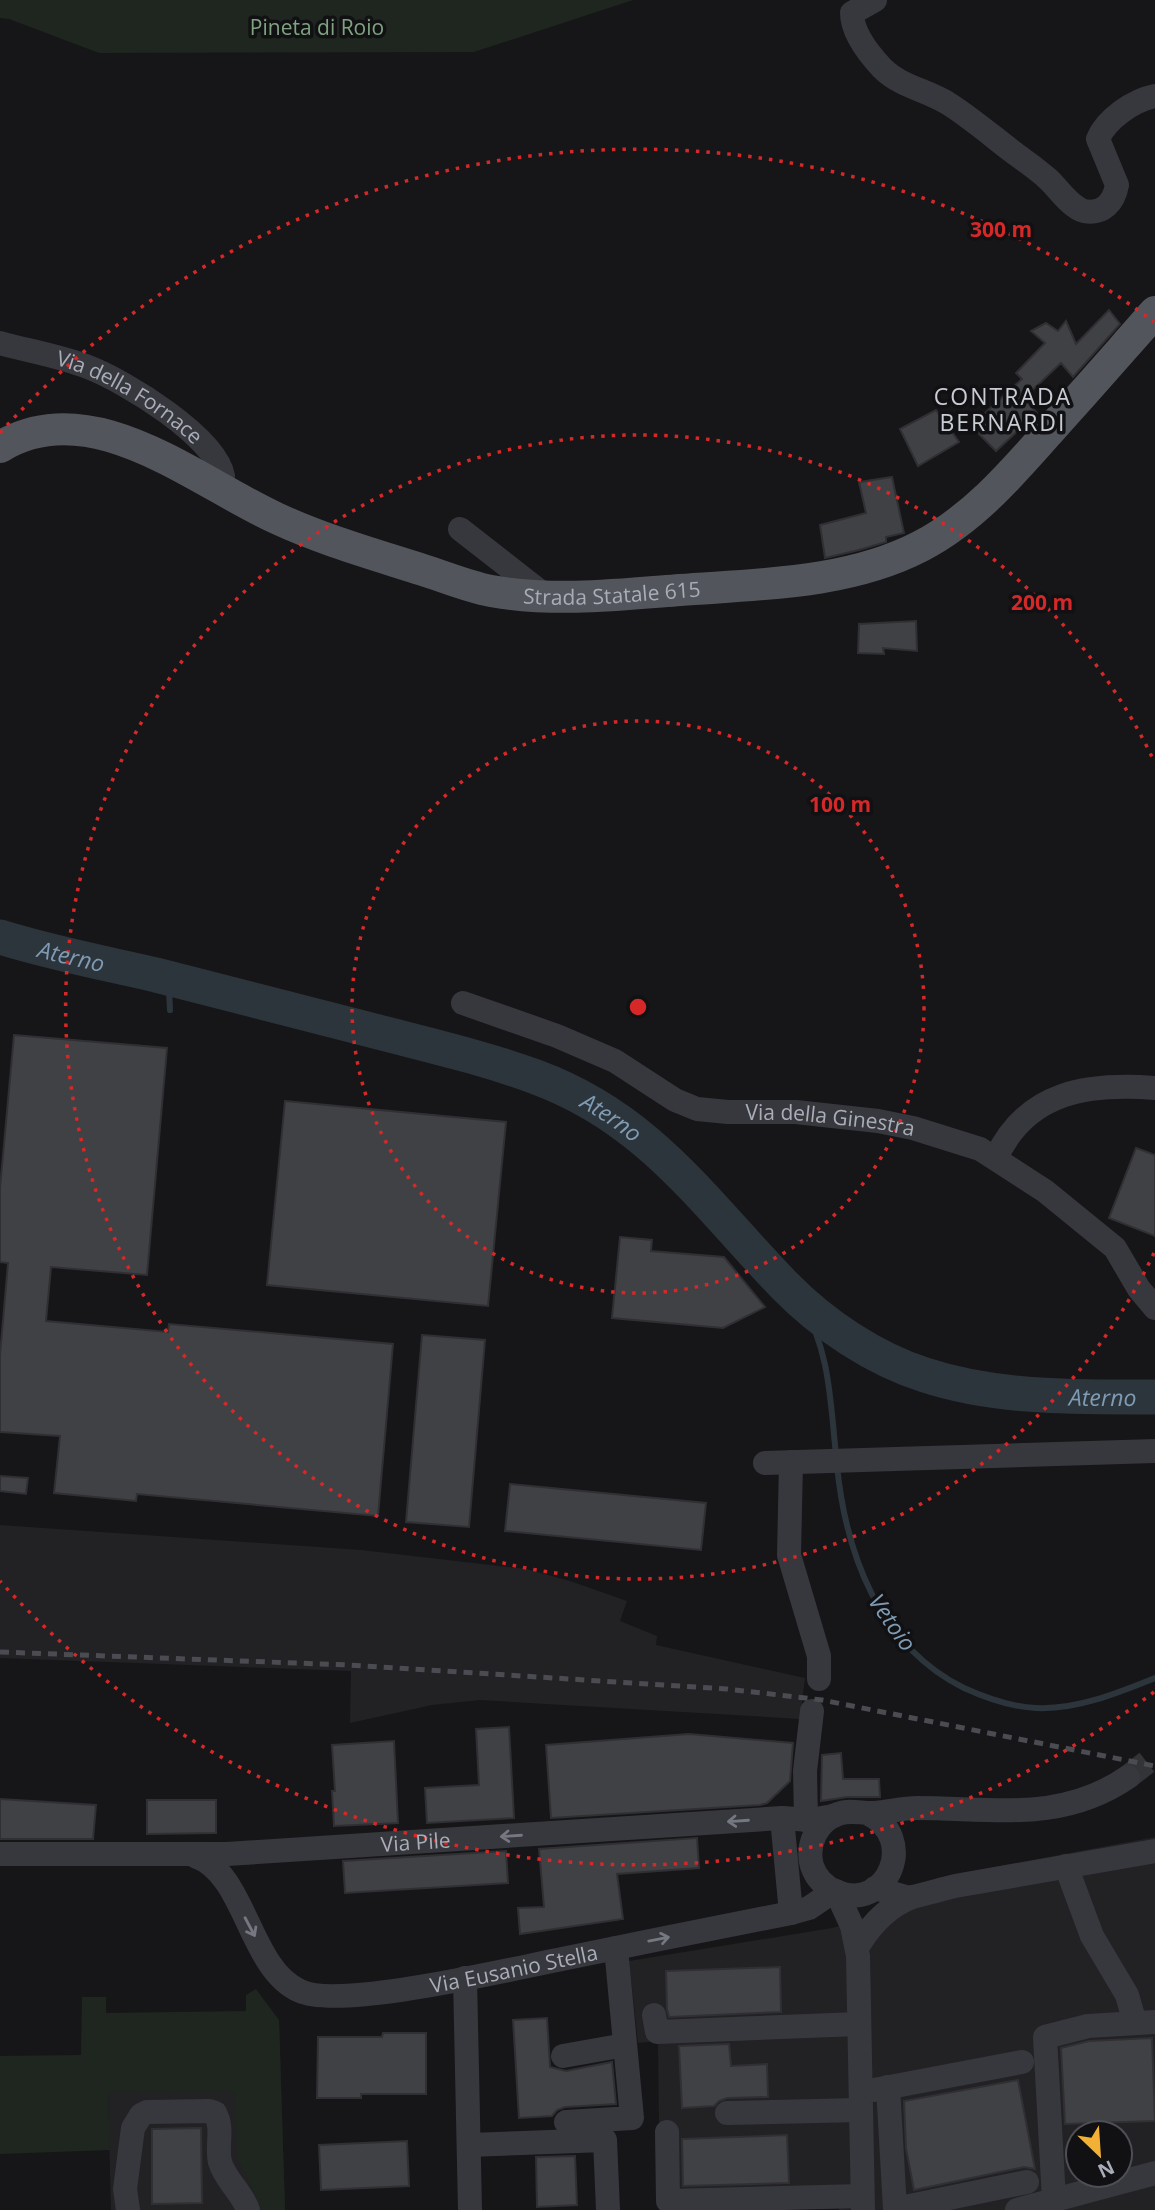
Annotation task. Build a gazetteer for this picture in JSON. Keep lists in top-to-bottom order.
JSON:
{
  "streets": {
    "main road": ["Strada Statale 615"],
    "street": [
      "Via della Fornace",
      "Via della Ginestra",
      "Via Pile",
      "Via Eusanio Stella"
    ]
  },
  "crossings": [
    ["Via della Fornace", "Strada Statale 615"],
    ["Via Pile", "Via Eusanio Stella"]
  ],
  "districts": ["CONTRADA BERNARDI"],
  "water": ["Aterno", "Vetoio"],
  "parks": ["Pineta di Roio"],
  "north": "bottom right",
  "rings": ["300 m", "200 m", "100 m"]
}
